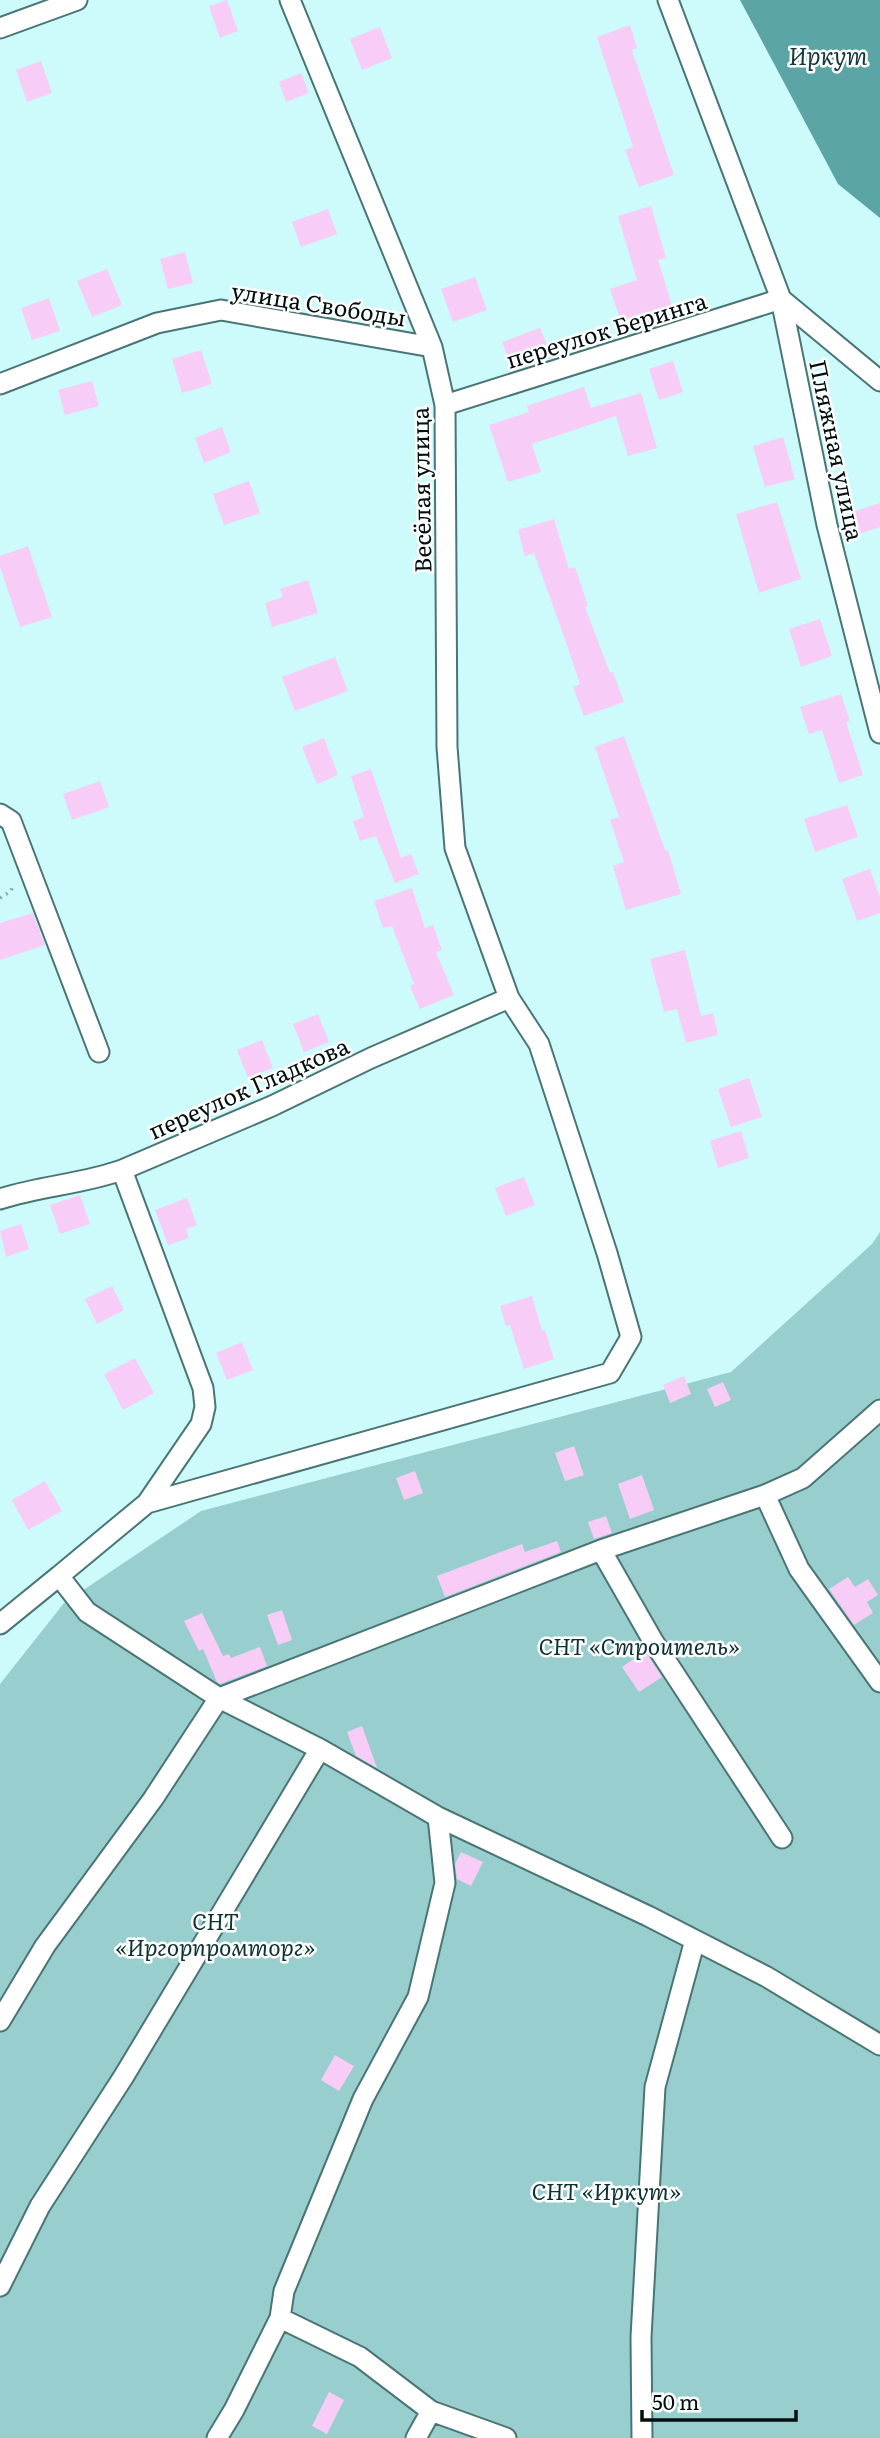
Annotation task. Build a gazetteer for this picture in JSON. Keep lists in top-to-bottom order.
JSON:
{
  "streets": {
    "street": [
      "улица Свободы",
      "переулок Беринга",
      "Пляжная улица",
      "Весёлая улица",
      "переулок Гладкова"
    ]
  },
  "crossings": [
    ["улица Свободы", "Весёлая улица"],
    ["переулок Беринга", "Пляжная улица"],
    ["переулок Беринга", "Весёлая улица"],
    ["Весёлая улица", "переулок Гладкова"]
  ],
  "water": ["Иркут"],
  "parks": ["СНТ «Строитель»", "СНТ «Иргорпромторг»", "СНТ «Иркут»"],
  "scale_bar": "50 m"
}
